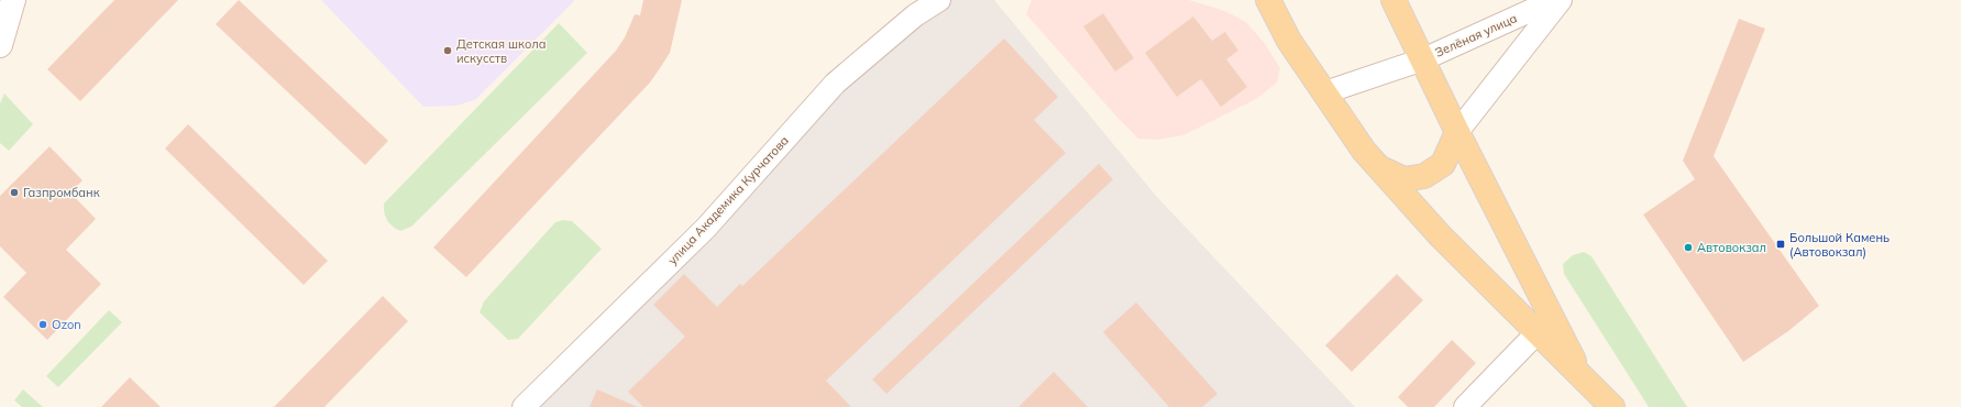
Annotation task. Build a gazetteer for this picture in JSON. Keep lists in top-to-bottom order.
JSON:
{
  "streets": {
    "street": ["Зелёная улица", "улица Академика Курчатова"]
  },
  "places": {
    "other": [
      "Детская школа искусств",
      "Газпромбанк",
      "Автовокзал",
      "Ozon"
    ],
    "transit": ["Большой Камень (Автовокзал)"]
  }
}
